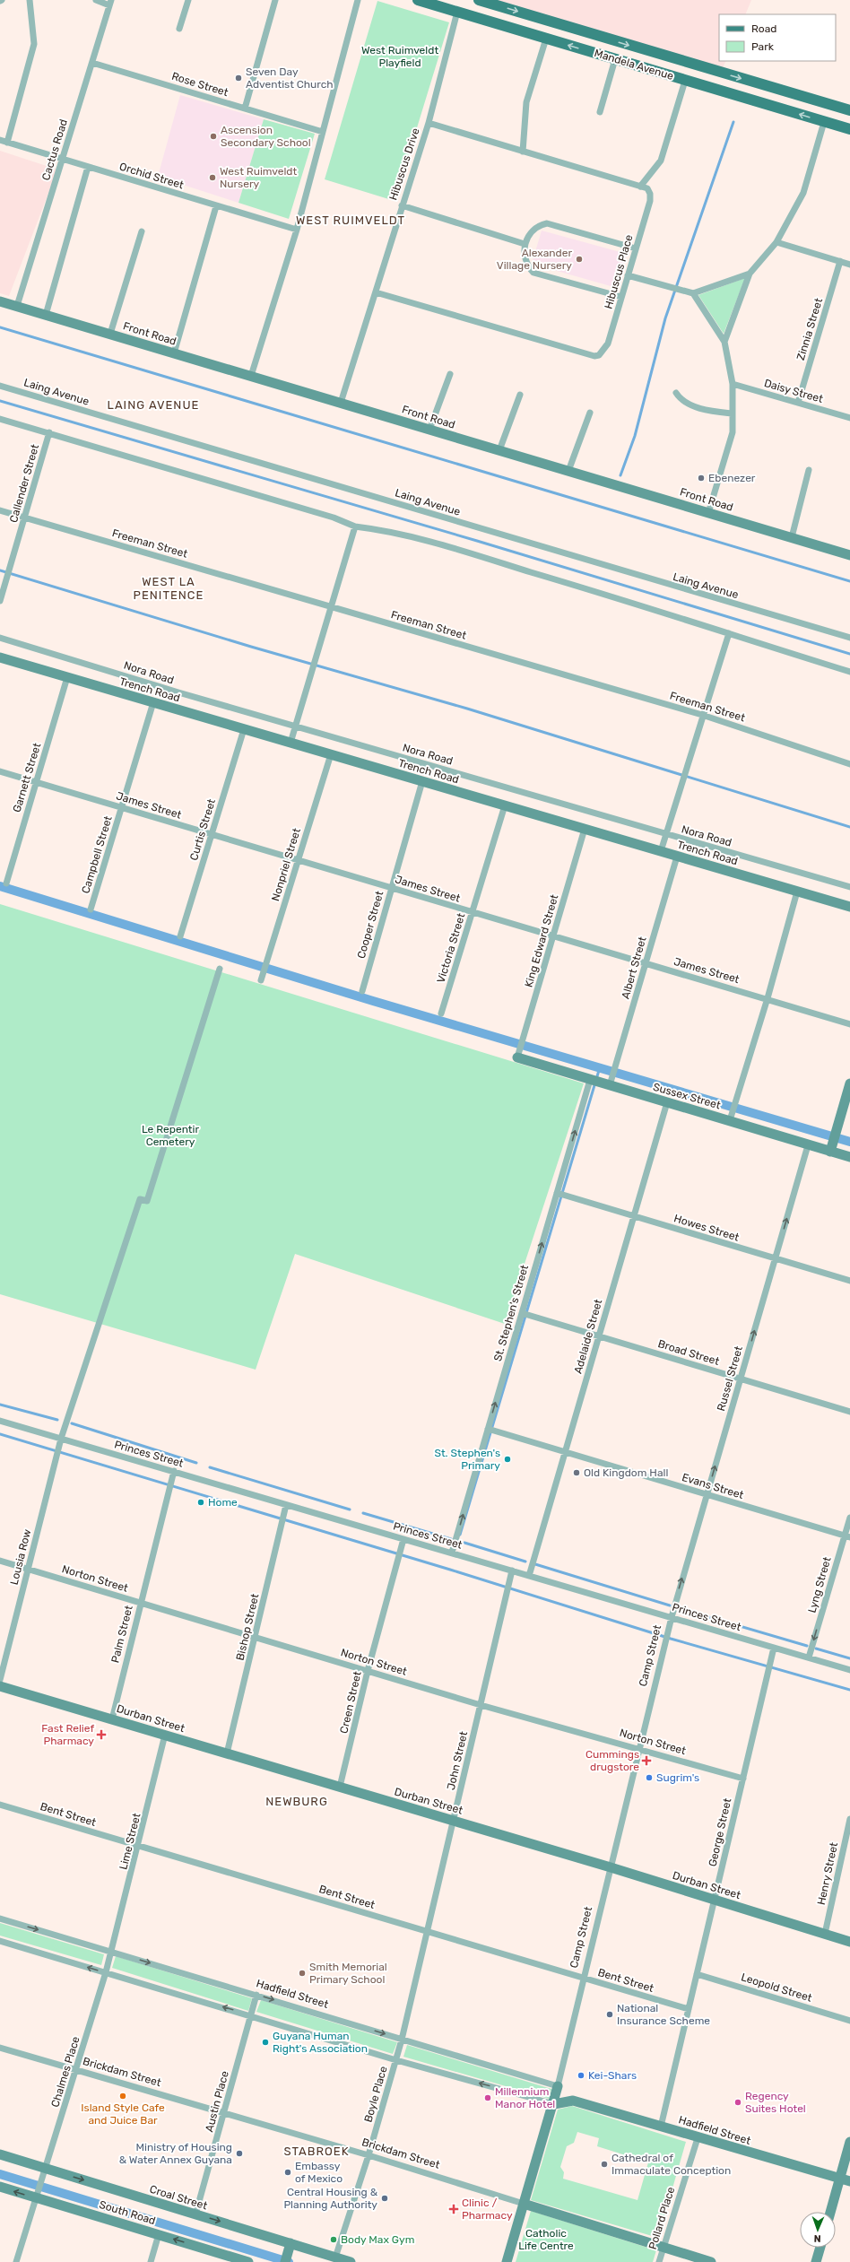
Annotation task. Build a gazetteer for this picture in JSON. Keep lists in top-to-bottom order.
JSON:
{
  "streets": {
    "main road": ["Mandela Avenue"],
    "street": [
      "Rose Street",
      "Cactus Road",
      "Hibuscus Drive",
      "Orchid Street",
      "Hibuscus Place",
      "Zinnia Street",
      "Front Road",
      "Daisy Street",
      "Laing Avenue",
      "Callender Street",
      "Freeman Street",
      "Nora Road",
      "Trench Road",
      "Garnett Street",
      "James Street",
      "Curtis Street",
      "Campbell Street",
      "Nonpriel Street",
      "Cooper Street",
      "King Edward Street",
      "Victoria Street",
      "Albert Street",
      "Sussex Street",
      "Howes Street",
      "St. Stephen's Street",
      "Adelaide Street",
      "Broad Street",
      "Russel Street",
      "Princes Street",
      "Evans Street",
      "Lousia Row",
      "Norton Street",
      "Lyng Street",
      "Bishop Street",
      "Palm Street",
      "Camp Street",
      "Creen Street",
      "Durban Street",
      "John Street",
      "Bent Street",
      "George Street",
      "Lime Street",
      "Henry Street",
      "Leopold Street",
      "Hadfield Street",
      "Chalmes Place",
      "Brickdam Street",
      "Boyle Place",
      "Austin Place",
      "Croal Street",
      "South Road",
      "Pollard Place"
    ]
  },
  "crossings": [
    ["Mandela Avenue", "Hibuscus Drive"],
    ["Rose Street", "Cactus Road"],
    ["Cactus Road", "Orchid Street"],
    ["Cactus Road", "Front Road"],
    ["Hibuscus Drive", "Hibuscus Place"],
    ["Hibuscus Drive", "Front Road"],
    ["Zinnia Street", "Daisy Street"],
    ["Callender Street", "Freeman Street"],
    ["Trench Road", "Garnett Street"],
    ["Trench Road", "Curtis Street"],
    ["Trench Road", "Campbell Street"],
    ["Trench Road", "Nonpriel Street"],
    ["Trench Road", "Cooper Street"],
    ["Trench Road", "King Edward Street"],
    ["Trench Road", "Victoria Street"],
    ["Trench Road", "Albert Street"],
    ["Garnett Street", "James Street"],
    ["James Street", "Curtis Street"],
    ["James Street", "Campbell Street"],
    ["James Street", "Nonpriel Street"],
    ["James Street", "Cooper Street"],
    ["James Street", "King Edward Street"],
    ["James Street", "Victoria Street"],
    ["James Street", "Albert Street"],
    ["King Edward Street", "Sussex Street"],
    ["Albert Street", "Sussex Street"],
    ["Sussex Street", "St. Stephen's Street"],
    ["Sussex Street", "Adelaide Street"],
    ["Sussex Street", "Russel Street"],
    ["Howes Street", "St. Stephen's Street"],
    ["Howes Street", "Adelaide Street"],
    ["Howes Street", "Russel Street"],
    ["St. Stephen's Street", "Broad Street"],
    ["St. Stephen's Street", "Princes Street"],
    ["St. Stephen's Street", "Evans Street"],
    ["Adelaide Street", "Broad Street"],
    ["Adelaide Street", "Princes Street"],
    ["Adelaide Street", "Evans Street"],
    ["Broad Street", "Russel Street"],
    ["Russel Street", "Princes Street"],
    ["Russel Street", "Evans Street"],
    ["Russel Street", "Camp Street"],
    ["Princes Street", "Lousia Row"],
    ["Princes Street", "Lyng Street"],
    ["Princes Street", "Bishop Street"],
    ["Princes Street", "Palm Street"],
    ["Princes Street", "Camp Street"],
    ["Princes Street", "Creen Street"],
    ["Princes Street", "John Street"],
    ["Princes Street", "George Street"],
    ["Evans Street", "Lyng Street"],
    ["Lousia Row", "Norton Street"],
    ["Norton Street", "Bishop Street"],
    ["Norton Street", "Palm Street"],
    ["Norton Street", "Camp Street"],
    ["Norton Street", "Creen Street"],
    ["Norton Street", "John Street"],
    ["Norton Street", "George Street"],
    ["Bishop Street", "Durban Street"],
    ["Palm Street", "Durban Street"],
    ["Camp Street", "Durban Street"],
    ["Camp Street", "Bent Street"],
    ["Camp Street", "Hadfield Street"],
    ["Camp Street", "Brickdam Street"],
    ["Creen Street", "Durban Street"],
    ["Durban Street", "John Street"],
    ["Durban Street", "George Street"],
    ["Durban Street", "Lime Street"],
    ["Durban Street", "Henry Street"],
    ["John Street", "Bent Street"],
    ["John Street", "Hadfield Street"],
    ["John Street", "Boyle Place"],
    ["Bent Street", "George Street"],
    ["Bent Street", "Lime Street"],
    ["George Street", "Leopold Street"],
    ["George Street", "Hadfield Street"],
    ["Lime Street", "Hadfield Street"],
    ["Lime Street", "Chalmes Place"],
    ["Hadfield Street", "Chalmes Place"],
    ["Hadfield Street", "Boyle Place"],
    ["Hadfield Street", "Austin Place"],
    ["Hadfield Street", "Pollard Place"],
    ["Chalmes Place", "Brickdam Street"],
    ["Chalmes Place", "Croal Street"],
    ["Chalmes Place", "South Road"],
    ["Brickdam Street", "Boyle Place"],
    ["Brickdam Street", "Austin Place"],
    ["Brickdam Street", "Pollard Place"],
    ["Boyle Place", "Croal Street"],
    ["Austin Place", "Croal Street"]
  ],
  "one_way": [
    "St. Stephen's Street",
    "Russel Street",
    "Lyng Street",
    "Croal Street",
    "South Road"
  ],
  "districts": [
    "WEST RUIMVELDT",
    "LAING AVENUE",
    "WEST LA PENITENCE",
    "NEWBURG",
    "STABROEK"
  ],
  "parks": ["West Ruimveldt Playfield", "Le Repentir Cemetery", "Catholic Life Centre"],
  "places": {
    "other": [
      "Seven Day Adventist Church",
      "Ascension Secondary School",
      "West Ruimveldt Nursery",
      "Alexander Village Nursery",
      "Ebenezer",
      "St. Stephen's Primary",
      "Old Kingdom Hall",
      "Home",
      "Sugrim's",
      "Smith Memorial Primary School",
      "National Insurance Scheme",
      "Guyana Human Right's Association",
      "Kei-Shars",
      "Island Style Cafe and Juice Bar",
      "Millennium Manor Hotel",
      "Regency Suites Hotel",
      "Ministry of Housing & Water Annex Guyana",
      "Cathedral of Immaculate Conception",
      "Embassy of Mexico",
      "Central Housing & Planning Authority",
      "Body Max Gym"
    ],
    "health": ["Fast Relief Pharmacy", "Cummings drugstore", "Clinic / Pharmacy"]
  },
  "legend": ["Road", "Park"],
  "north": "bottom"
}
